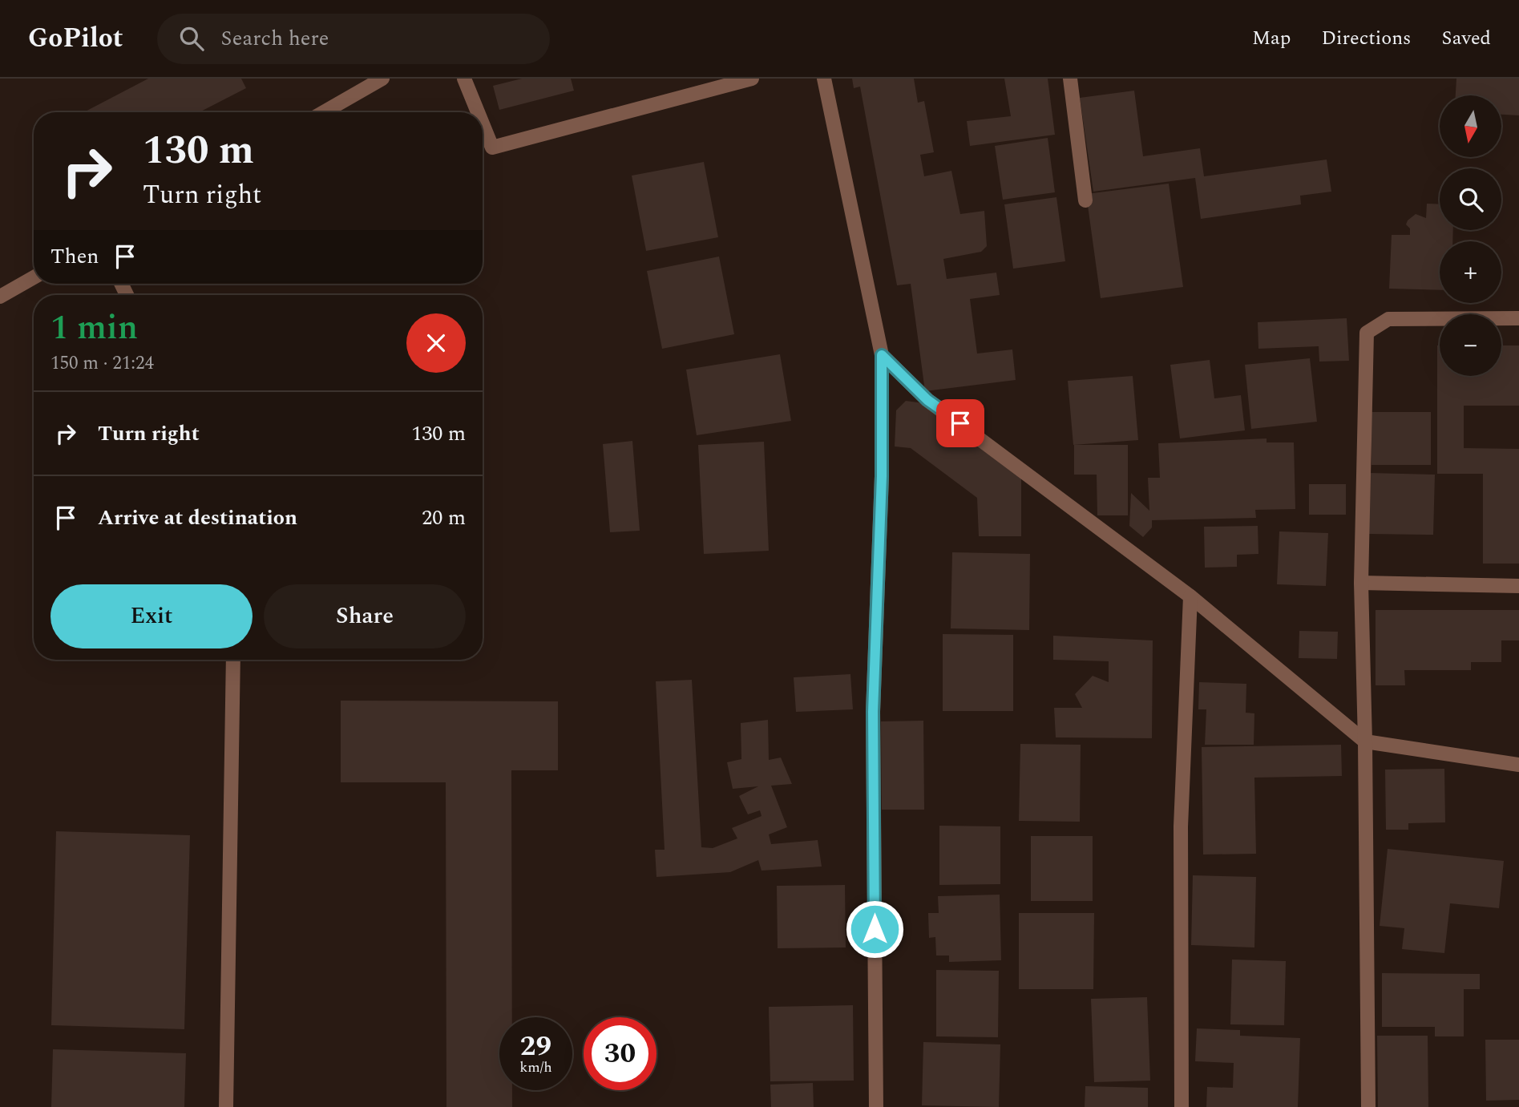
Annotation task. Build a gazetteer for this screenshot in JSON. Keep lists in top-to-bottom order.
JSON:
{
  "north": "bottom",
  "page": {
    "header": "GoPilot",
    "search": "Search here",
    "nav": ["Map", "Directions", "Saved"],
    "map_buttons": ["+", "−"],
    "turn": ["130 m", "Turn right"],
    "then": "Then",
    "heading": ["1 min", "150 m · 21:24"],
    "list": [
      {
        "name": "Turn right",
        "value": "130 m"
      },
      {
        "name": "Arrive at destination",
        "value": "20 m"
      }
    ],
    "buttons": ["Exit", "Share"],
    "speed": "29 km/h",
    "limit": "30"
  }
}
